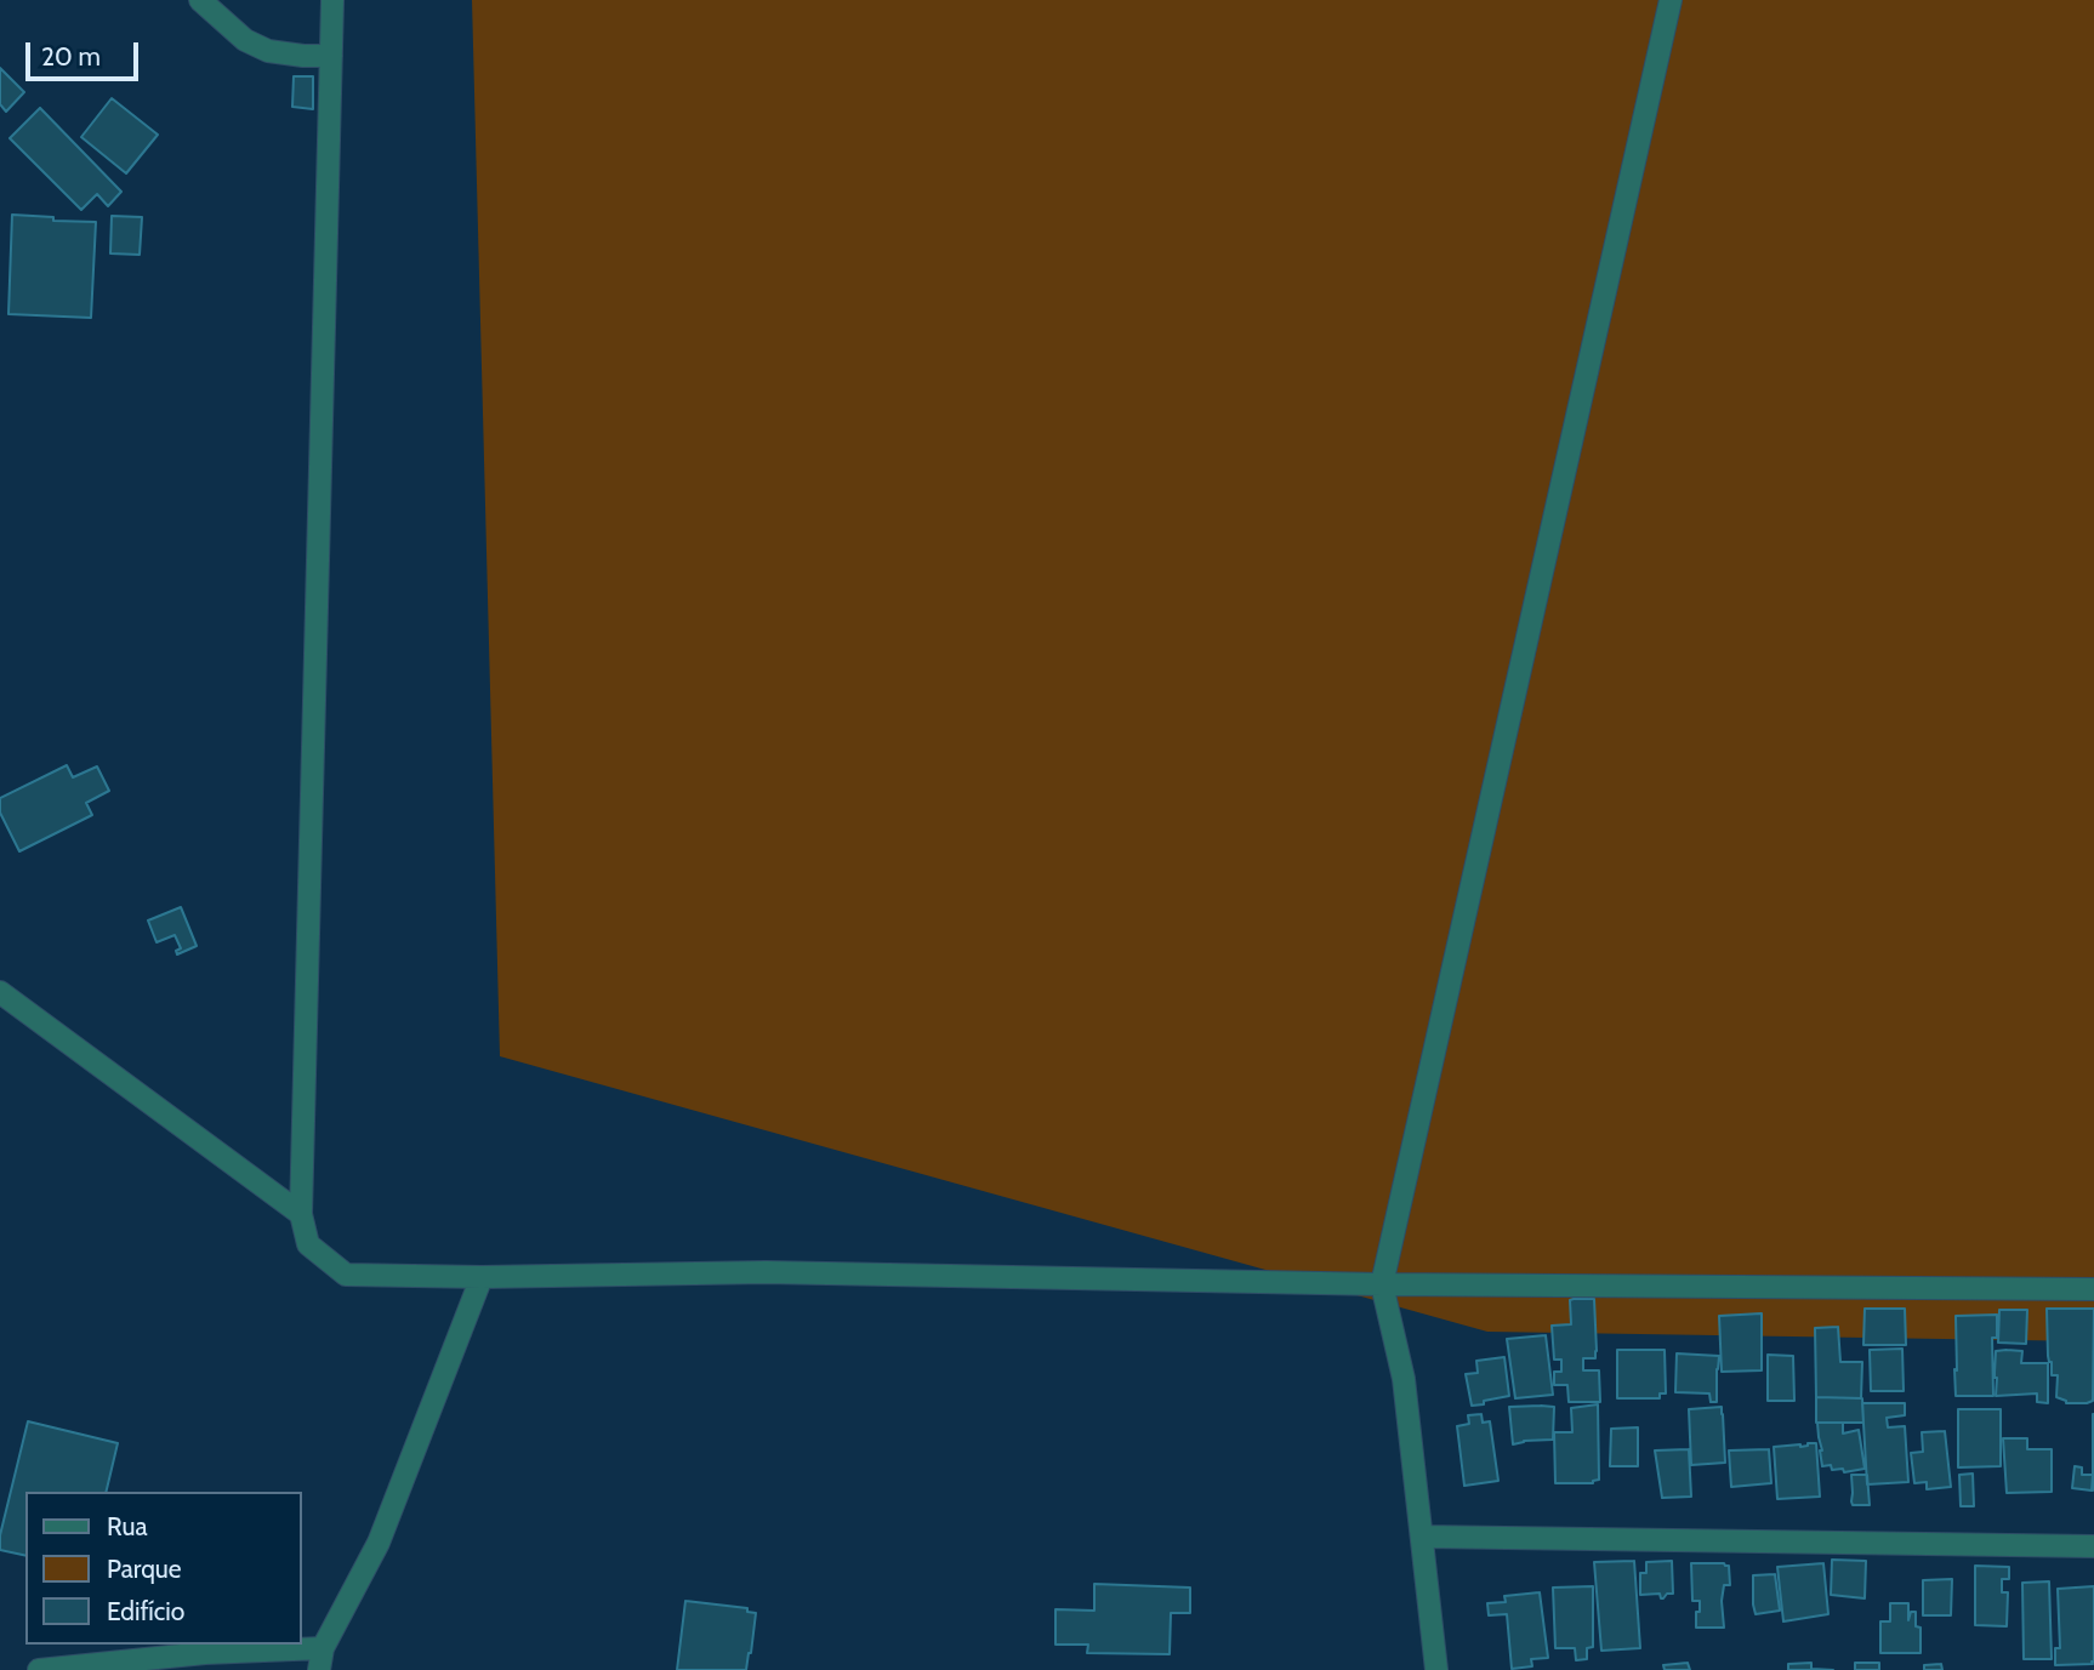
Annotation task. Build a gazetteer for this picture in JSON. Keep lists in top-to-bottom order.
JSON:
{
  "legend": ["Rua", "Parque", "Edifício"],
  "scale_bar": "20 m"
}
